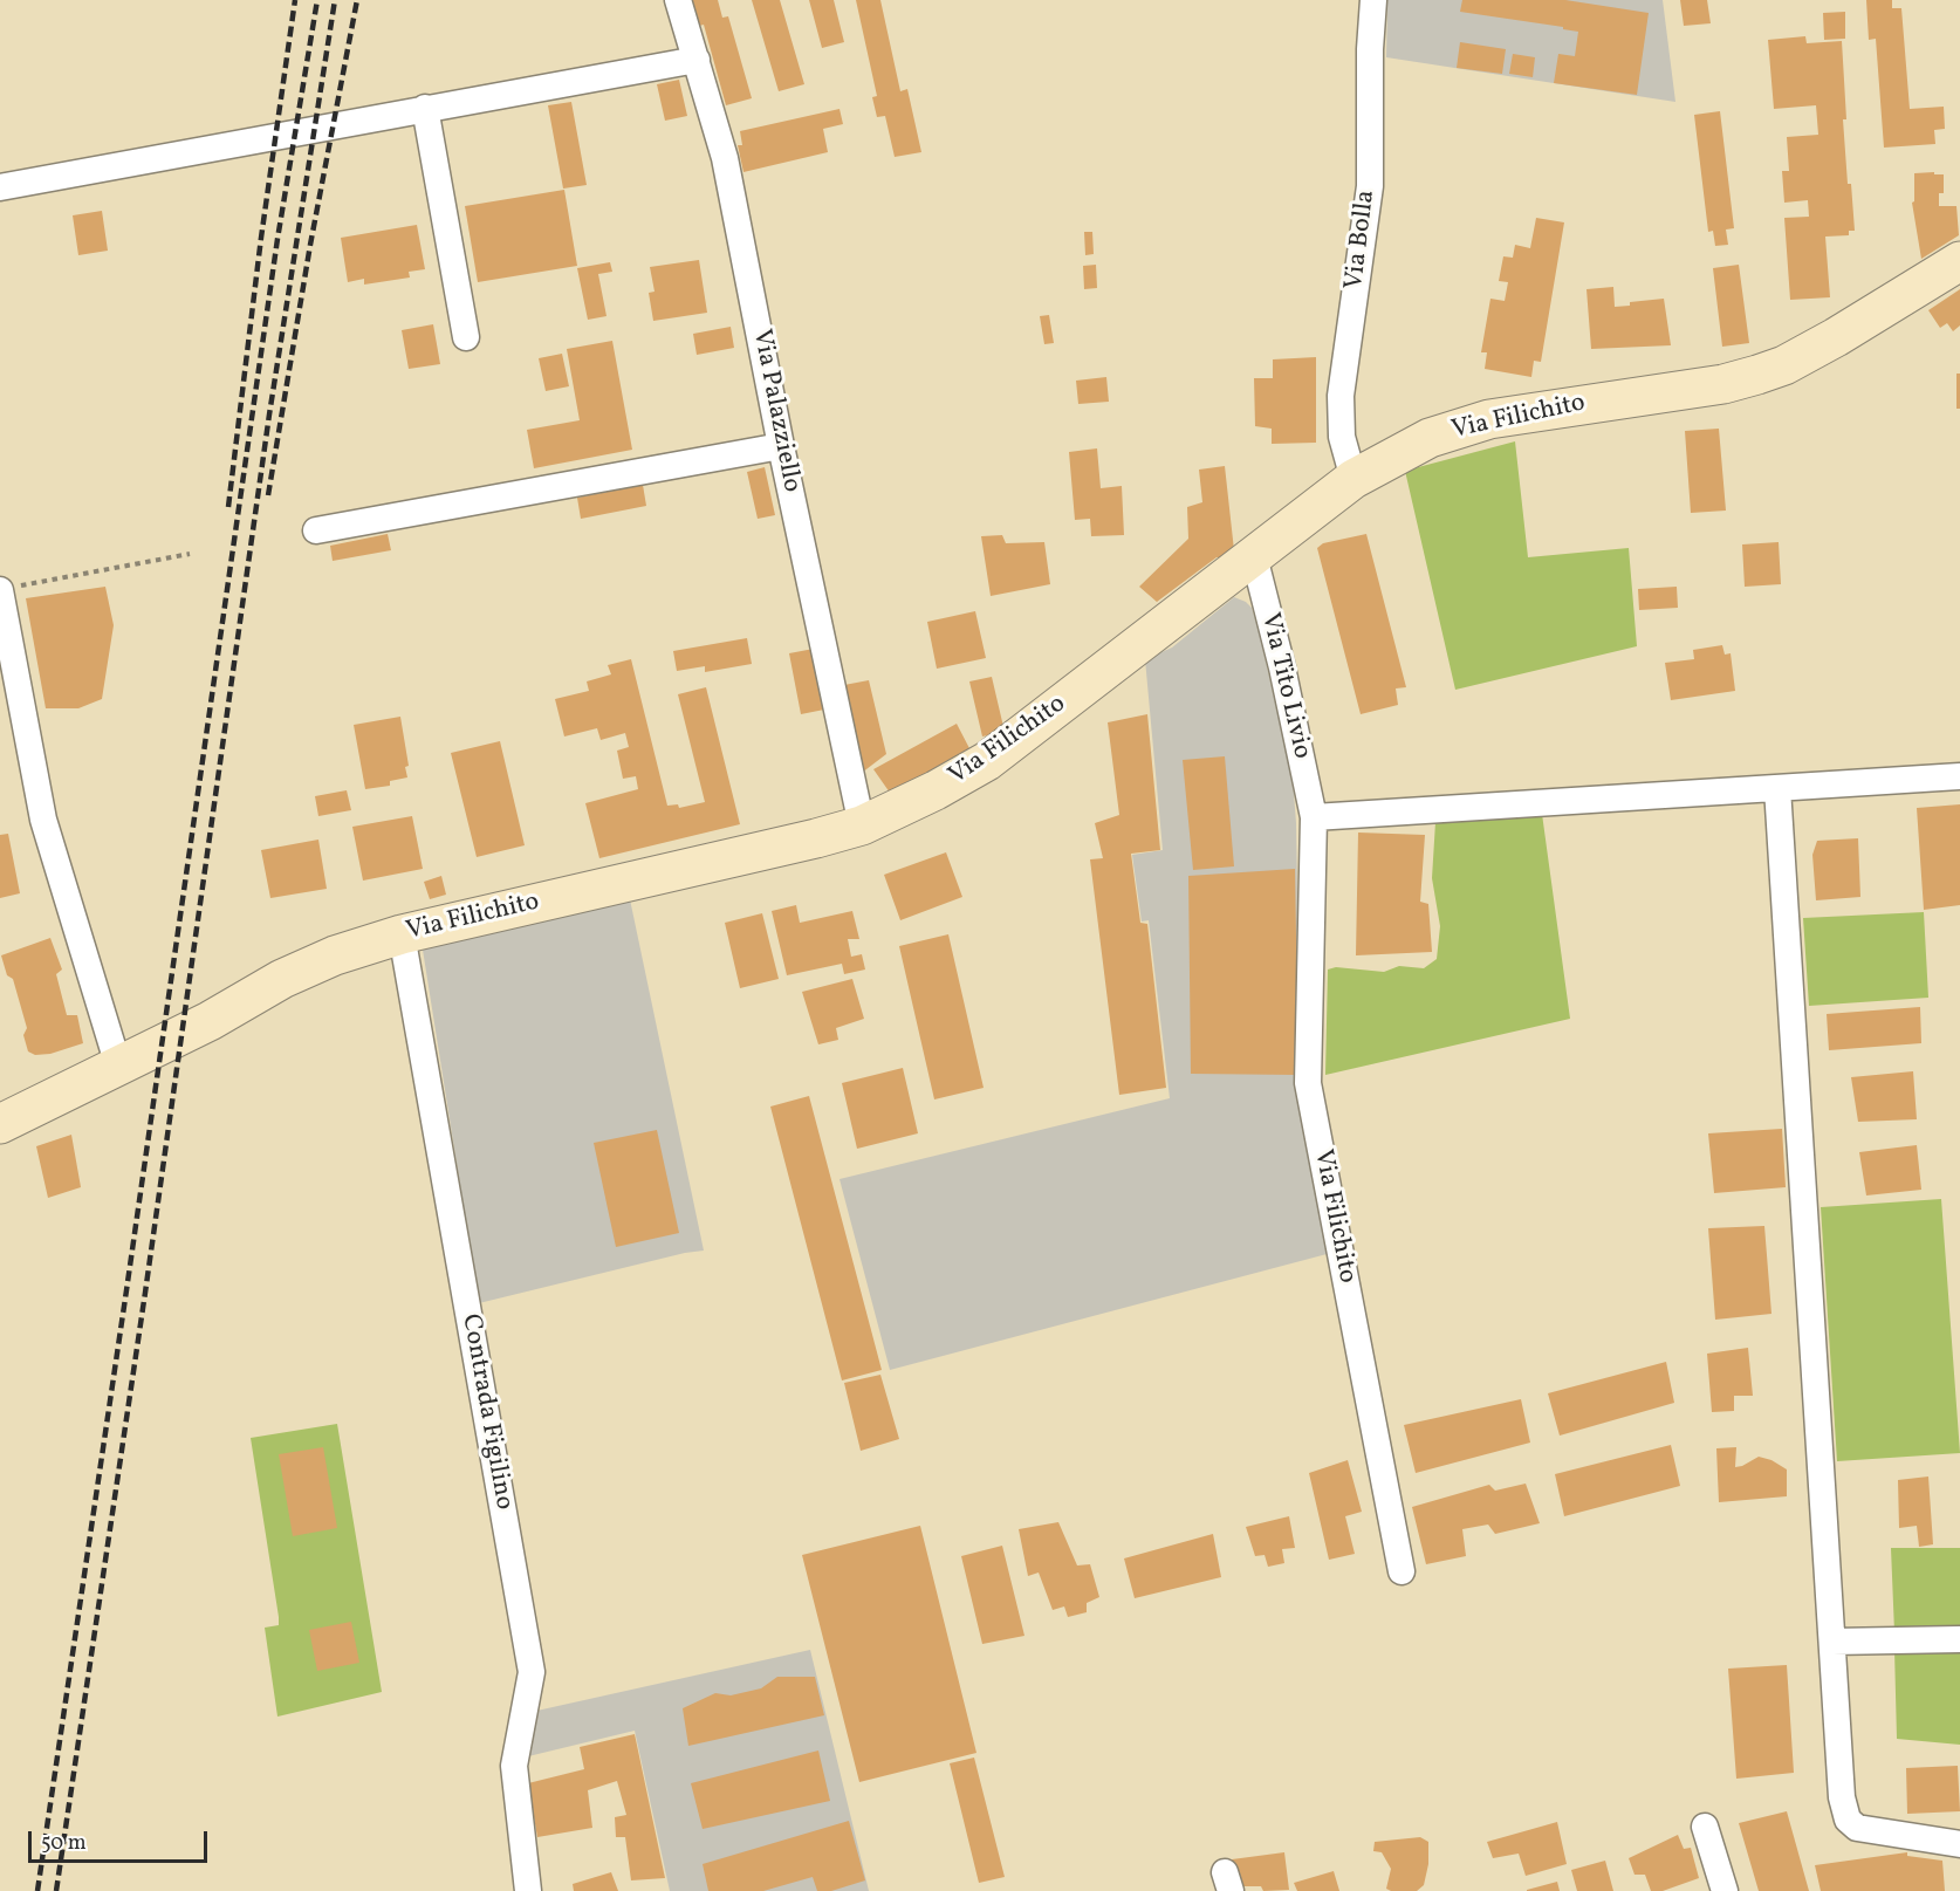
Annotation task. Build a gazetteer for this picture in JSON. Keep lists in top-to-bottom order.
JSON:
{
  "streets": {
    "street": [
      "Via Bolla",
      "Via Palazziello",
      "Via Filichito",
      "Via Tito Livio",
      "Contrada Figilino"
    ]
  },
  "crossings": [
    ["Via Bolla", "Via Filichito"],
    ["Via Palazziello", "Via Filichito"],
    ["Via Filichito", "Via Tito Livio"],
    ["Via Filichito", "Contrada Figilino"]
  ],
  "scale_bar": "50 m"
}
